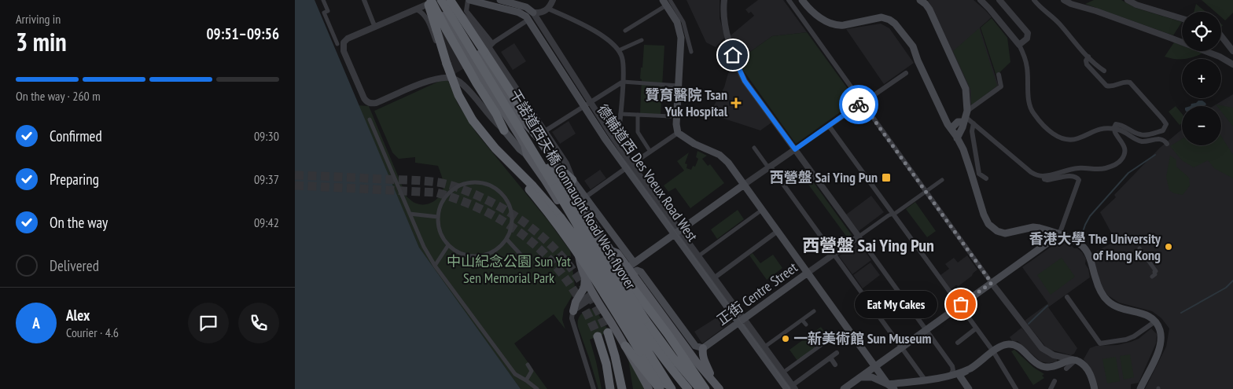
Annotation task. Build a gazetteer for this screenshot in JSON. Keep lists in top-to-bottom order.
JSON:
{
  "streets": {
    "highway": ["干諾道西天橋 Connaught Road West flyover"],
    "main road": ["德輔道西 Des Voeux Road West", "正街 Centre Street"]
  },
  "crossings": [
    ["德輔道西 Des Voeux Road West", "正街 Centre Street"]
  ],
  "districts": ["西營盤 Sai Ying Pun"],
  "parks": ["中山紀念公園 Sun Yat Sen Memorial Park"],
  "places": {
    "health": ["贊育醫院 Tsan Yuk Hospital"],
    "transit": ["西營盤 Sai Ying Pun"],
    "other": ["香港大學 The University of Hong Kong", "Eat My Cakes", "一新美術館 Sun Museum"]
  },
  "page": {
    "heading": ["3 min", "Arriving in", "09:51–09:56"],
    "panel": ["Alex", "Courier · 4.6"],
    "map_buttons": ["+", "−"],
    "bar": "On the way · 260 m",
    "list": [
      ["Confirmed", "09:30"],
      ["Preparing", "09:37"],
      ["On the way", "09:42"],
      "Delivered"
    ],
    "bubble": "Eat My Cakes",
    "round": "A"
  }
}
